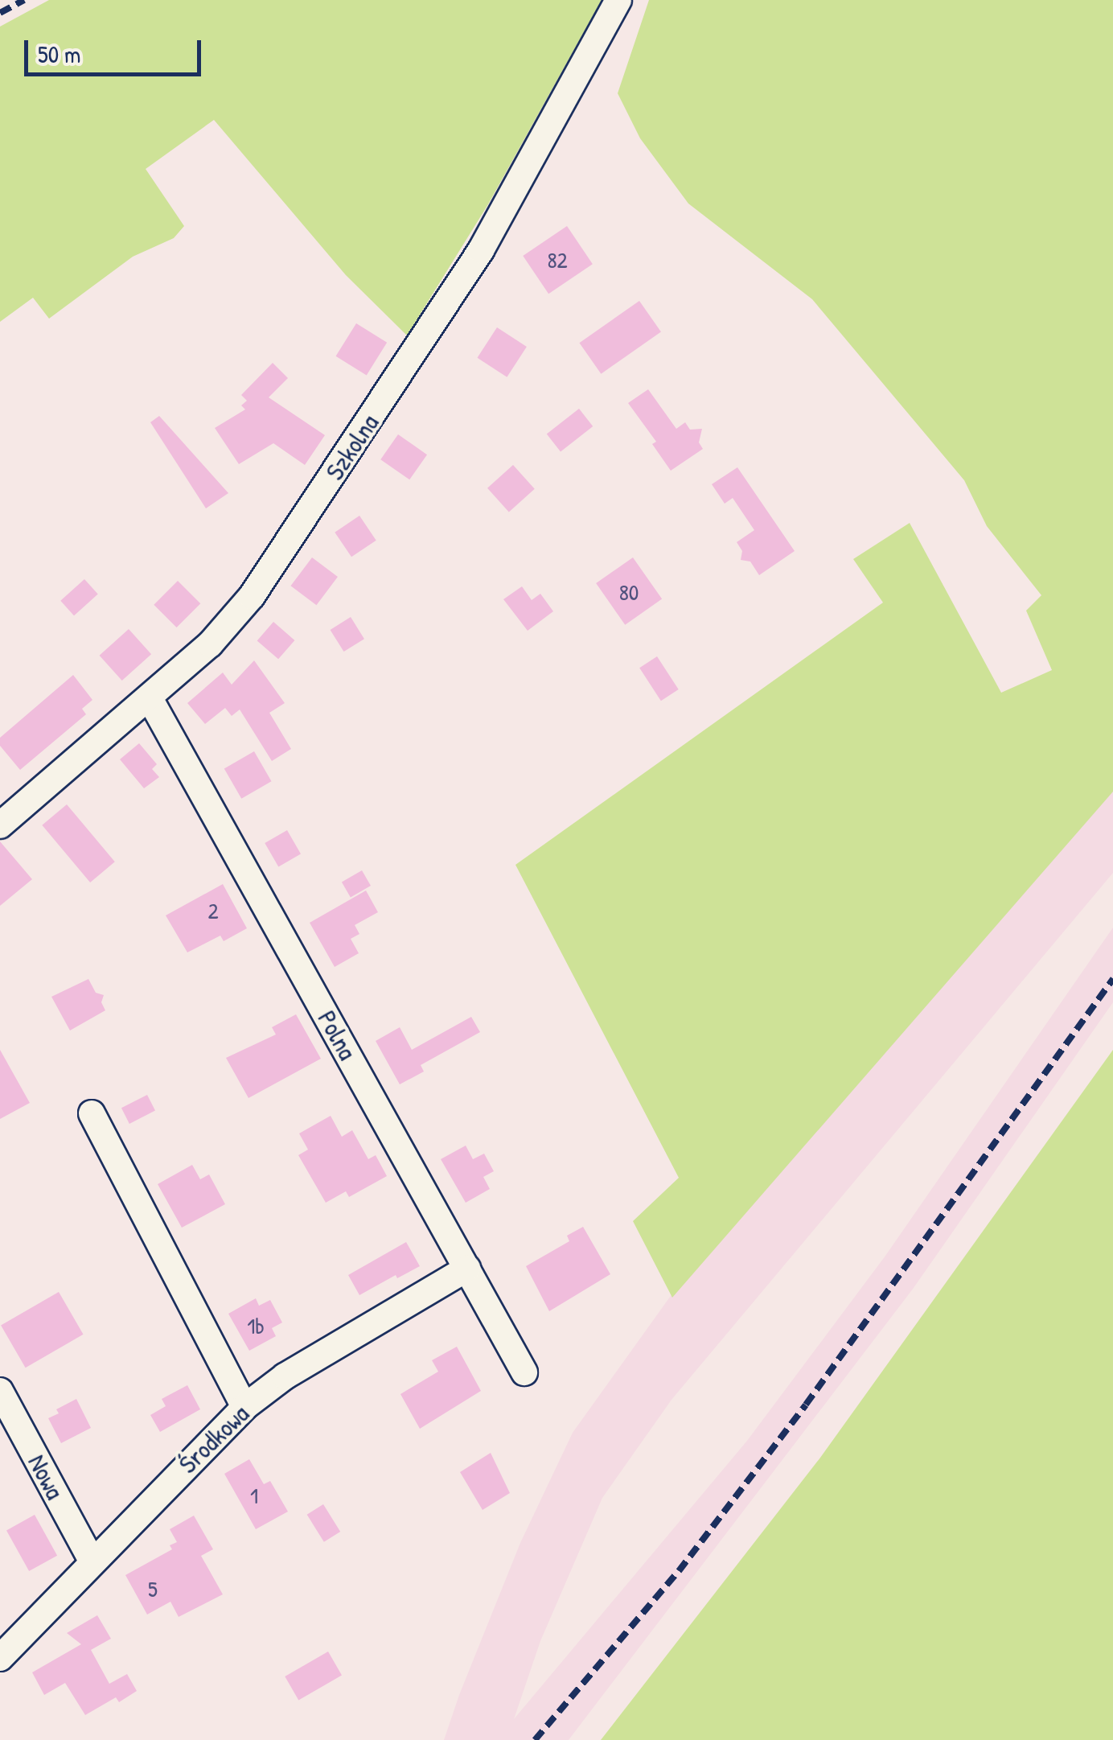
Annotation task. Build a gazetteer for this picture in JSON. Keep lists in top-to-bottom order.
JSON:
{
  "streets": {
    "street": [
      "Szkolna",
      "Polna",
      "Środkowa",
      "Nowa"
    ]
  },
  "crossings": [
    ["Szkolna", "Polna"],
    ["Polna", "Środkowa"],
    ["Środkowa", "Nowa"]
  ],
  "house_numbers": [
    "82",
    "80",
    "2",
    "1b",
    "1",
    "5"
  ],
  "scale_bar": "50 m"
}
